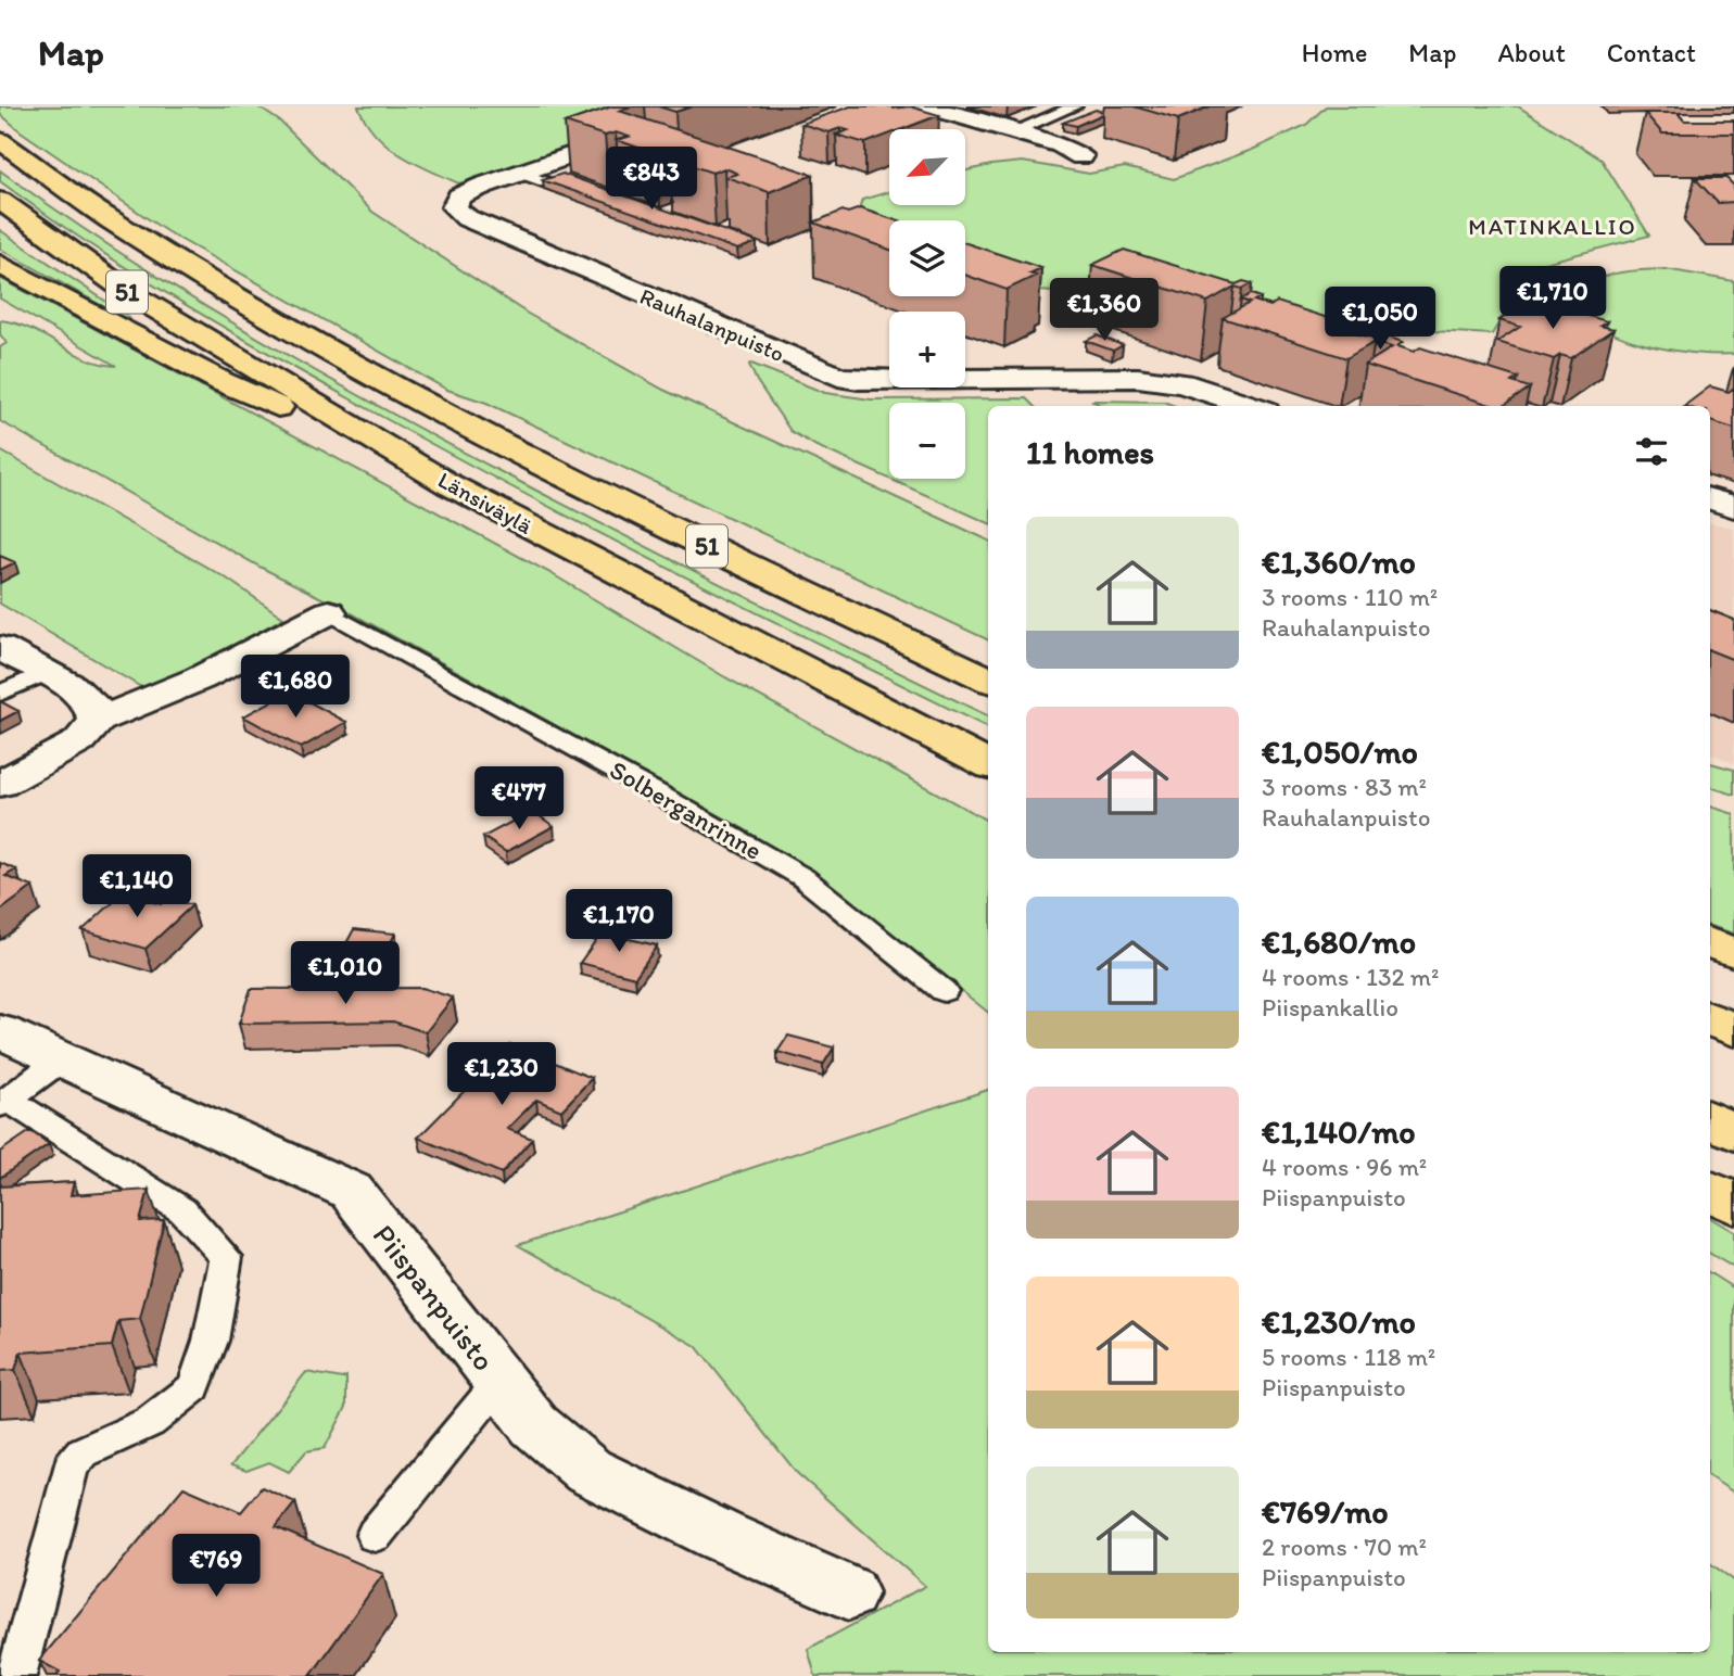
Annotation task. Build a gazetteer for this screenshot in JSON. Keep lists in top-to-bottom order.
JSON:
{
  "streets": {
    "highway": ["51", "Länsiväylä"],
    "street": ["Rauhalanpuisto", "Piispanpuisto"],
    "lane": ["Solberganrinne"]
  },
  "districts": ["MATINKALLIO"],
  "north": "bottom left",
  "page": {
    "header": "Map",
    "nav": [
      "Home",
      "Map",
      "About",
      "Contact"
    ],
    "map_buttons": ["+", "−"],
    "price": [
      "€843",
      "€1,710",
      "€1,360",
      "€1,050",
      "€1,680",
      "€477",
      "€1,140",
      "€1,170",
      "€1,010",
      "€1,230",
      "€769"
    ],
    "heading": "11 homes",
    "list": [
      {
        "name": "€1,360/mo",
        "note": "3 rooms · 110 m² · Rauhalanpuisto"
      },
      {
        "name": "€1,050/mo",
        "note": "3 rooms · 83 m² · Rauhalanpuisto"
      },
      {
        "name": "€1,680/mo",
        "note": "4 rooms · 132 m² · Piispankallio"
      },
      {
        "name": "€1,140/mo",
        "note": "4 rooms · 96 m² · Piispanpuisto"
      },
      {
        "name": "€1,230/mo",
        "note": "5 rooms · 118 m² · Piispanpuisto"
      },
      {
        "name": "€769/mo",
        "note": "2 rooms · 70 m² · Piispanpuisto"
      }
    ]
  }
}
